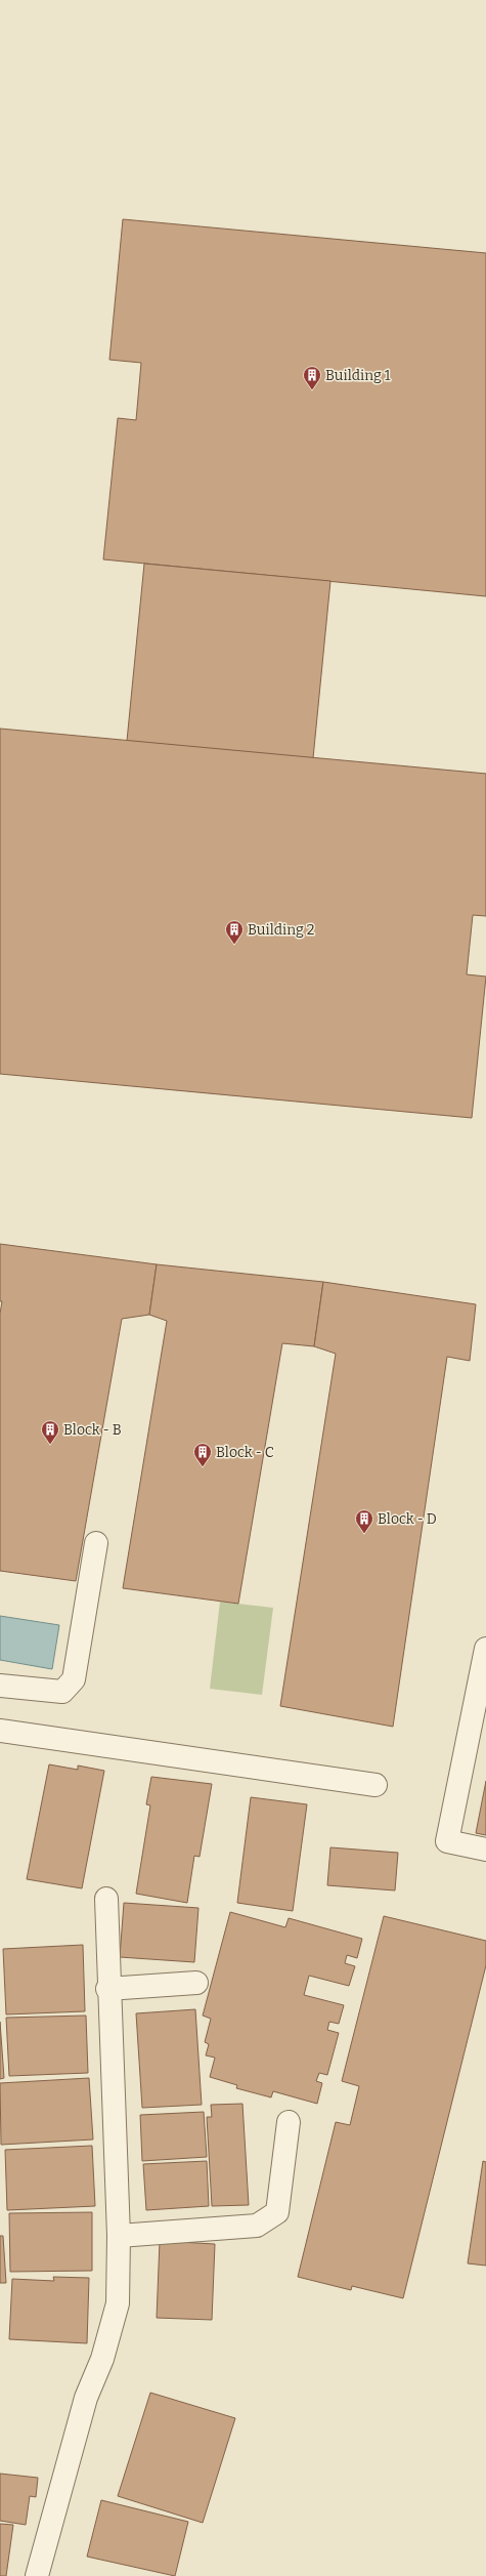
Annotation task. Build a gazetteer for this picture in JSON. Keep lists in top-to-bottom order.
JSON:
{
  "places": {
    "building": [
      "Building 1",
      "Building 2",
      "Block - B",
      "Block - C",
      "Block - D"
    ]
  }
}
